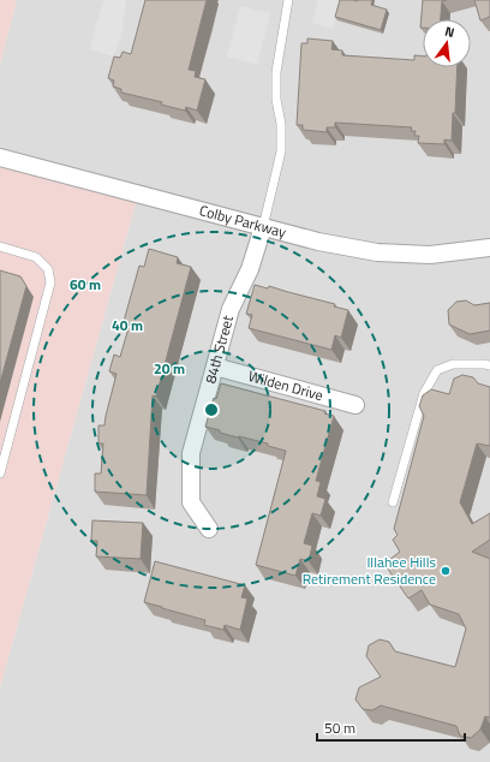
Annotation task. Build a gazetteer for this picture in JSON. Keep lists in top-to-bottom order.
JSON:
{
  "streets": {
    "street": ["Colby Parkway", "84th Street", "Wilden Drive"]
  },
  "crossings": [
    ["Colby Parkway", "84th Street"],
    ["84th Street", "Wilden Drive"]
  ],
  "places": ["Illahee Hills Retirement Residence"],
  "scale_bar": "50 m",
  "north": "top",
  "rings": ["60 m", "40 m", "20 m"]
}
